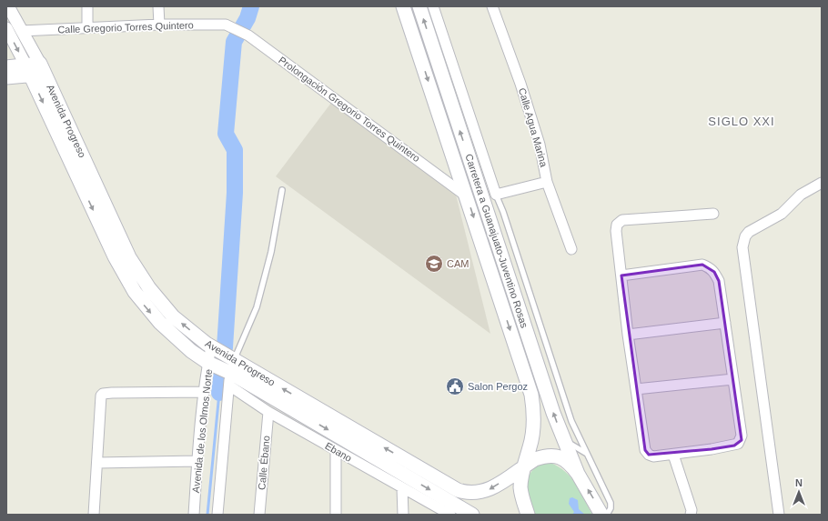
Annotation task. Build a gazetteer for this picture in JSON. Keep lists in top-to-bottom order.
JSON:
{
  "streets": {
    "main road": ["Avenida Progreso", "Carretera a Guanajuato-Juventino Rosas"],
    "street": [
      "Calle Gregorio Torres Quintero",
      "Prolongación Gregorio Torres Quintero",
      "Calle Agua Marina",
      "Avenida de los Olmos Norte",
      "Ebano",
      "Calle Ébano"
    ]
  },
  "crossings": [
    ["Calle Gregorio Torres Quintero", "Prolongación Gregorio Torres Quintero"],
    ["Calle Gregorio Torres Quintero", "Avenida Progreso"],
    ["Prolongación Gregorio Torres Quintero", "Carretera a Guanajuato-Juventino Rosas"],
    ["Avenida Progreso", "Carretera a Guanajuato-Juventino Rosas"],
    ["Avenida Progreso", "Avenida de los Olmos Norte"],
    ["Avenida Progreso", "Ebano"],
    ["Ebano", "Calle Ébano"]
  ],
  "districts": ["SIGLO XXI"],
  "places": {
    "school or university": ["CAM"],
    "public building": ["Salon Pergoz"]
  },
  "north": "top"
}
